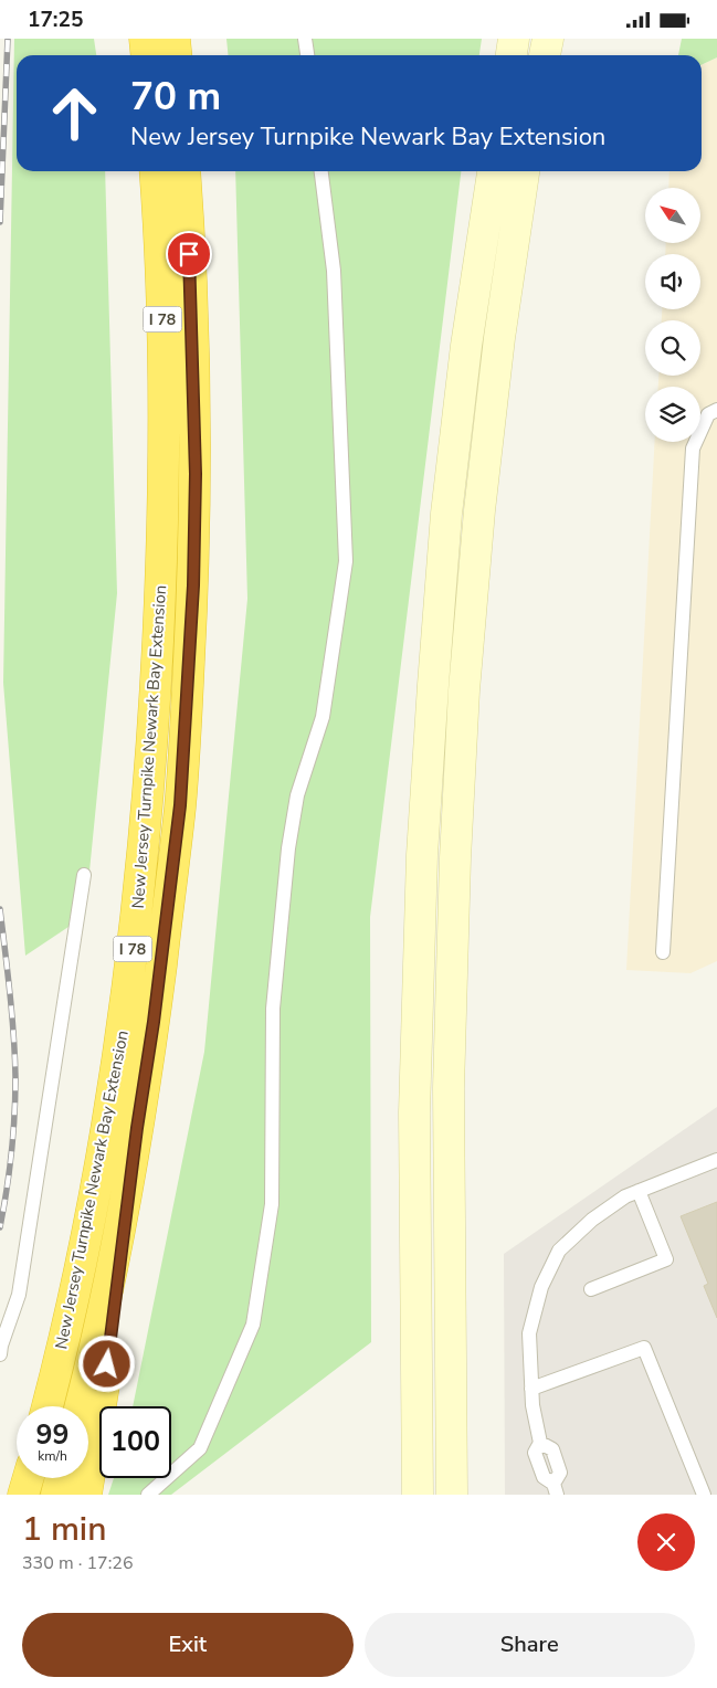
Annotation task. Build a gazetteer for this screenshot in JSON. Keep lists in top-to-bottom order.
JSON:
{
  "streets": {
    "highway": ["I 78", "New Jersey Turnpike Newark Bay Extension"]
  },
  "north": "top left",
  "page": {
    "status": "17:25",
    "turn": ["70 m", "New Jersey Turnpike Newark Bay Extension"],
    "speed": "99 km/h",
    "limit": "100",
    "heading": ["1 min", "330 m · 17:26"],
    "buttons": ["Exit", "Share"]
  }
}
